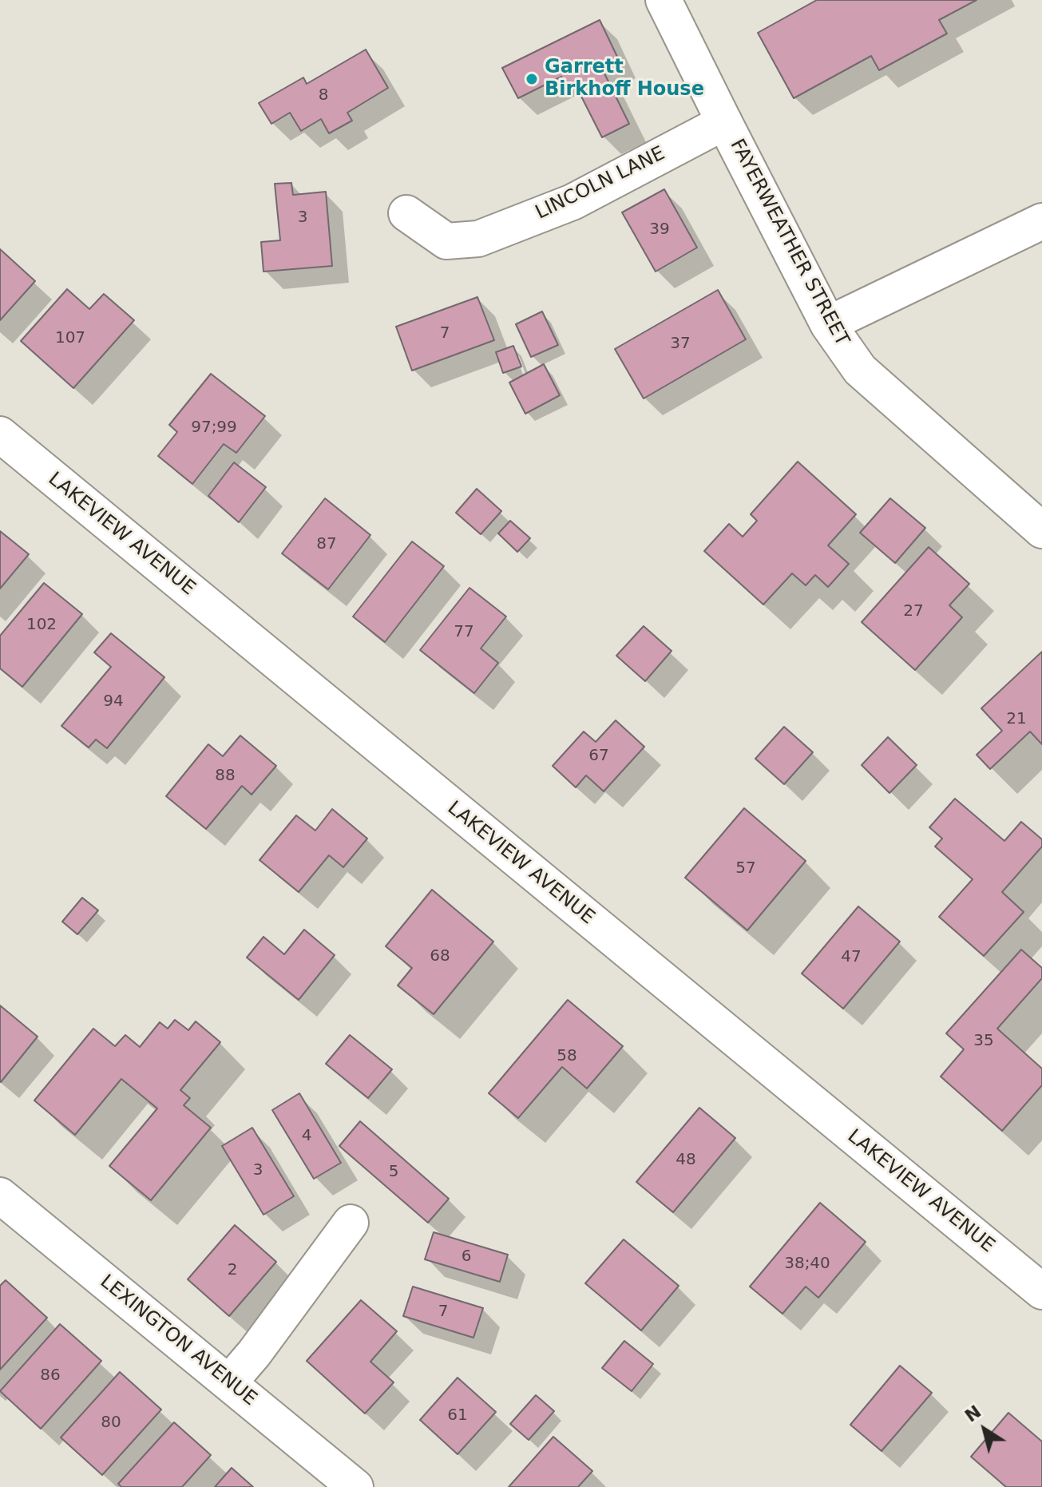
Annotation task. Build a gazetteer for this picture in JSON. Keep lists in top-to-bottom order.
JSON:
{
  "streets": {
    "street": [
      "LINCOLN LANE",
      "FAYERWEATHER STREET",
      "LAKEVIEW AVENUE",
      "LEXINGTON AVENUE"
    ]
  },
  "crossings": [
    ["LINCOLN LANE", "FAYERWEATHER STREET"]
  ],
  "places": ["Garrett Birkhoff House"],
  "house_numbers": [
    "8",
    "3",
    "39",
    "7",
    "107",
    "37",
    "97;99",
    "87",
    "27",
    "102",
    "77",
    "94",
    "21",
    "67",
    "88",
    "57",
    "68",
    "47",
    "35",
    "58",
    "4",
    "48",
    "3",
    "5",
    "6",
    "38;40",
    "2",
    "7",
    "86",
    "61",
    "80"
  ],
  "north": "top left"
}
